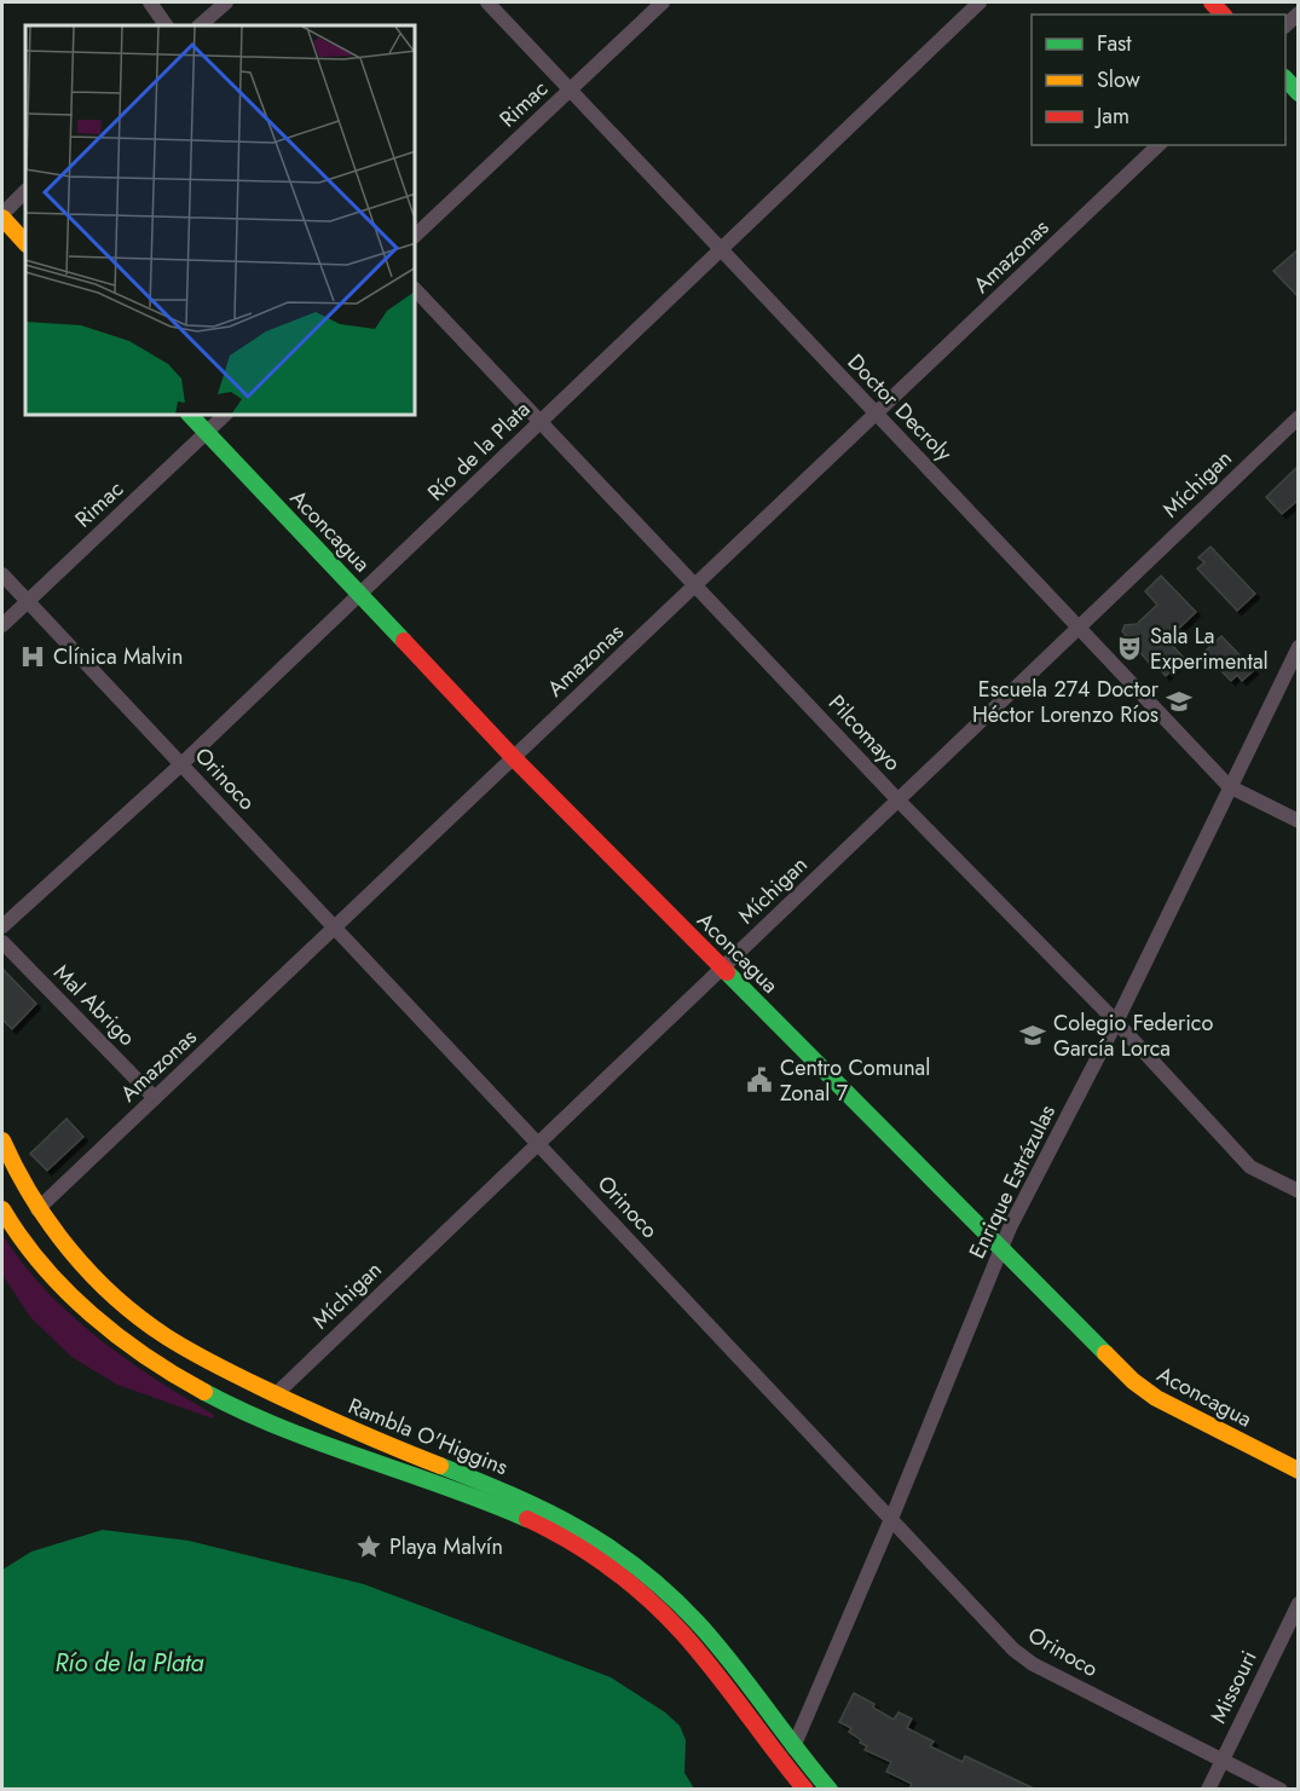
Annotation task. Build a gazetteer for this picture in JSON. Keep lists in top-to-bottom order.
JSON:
{
  "streets": {
    "main road": ["Aconcagua", "Rambla O'Higgins"],
    "street": [
      "Rimac",
      "Amazonas",
      "Doctor Decroly",
      "Río de la Plata",
      "Míchigan",
      "Pilcomayo",
      "Orinoco",
      "Mal Abrigo",
      "Enrique Estrázulas",
      "Missouri"
    ]
  },
  "crossings": [
    ["Rimac", "Doctor Decroly"],
    ["Rimac", "Aconcagua"],
    ["Rimac", "Orinoco"],
    ["Amazonas", "Doctor Decroly"],
    ["Amazonas", "Aconcagua"],
    ["Amazonas", "Pilcomayo"],
    ["Amazonas", "Orinoco"],
    ["Amazonas", "Mal Abrigo"],
    ["Amazonas", "Rambla O'Higgins"],
    ["Doctor Decroly", "Río de la Plata"],
    ["Doctor Decroly", "Míchigan"],
    ["Doctor Decroly", "Enrique Estrázulas"],
    ["Río de la Plata", "Aconcagua"],
    ["Río de la Plata", "Pilcomayo"],
    ["Río de la Plata", "Orinoco"],
    ["Míchigan", "Aconcagua"],
    ["Míchigan", "Pilcomayo"],
    ["Míchigan", "Orinoco"],
    ["Míchigan", "Rambla O'Higgins"],
    ["Aconcagua", "Enrique Estrázulas"],
    ["Pilcomayo", "Enrique Estrázulas"],
    ["Orinoco", "Enrique Estrázulas"],
    ["Orinoco", "Missouri"],
    ["Enrique Estrázulas", "Rambla O'Higgins"]
  ],
  "water": ["Río de la Plata"],
  "places": {
    "theatre": ["Sala La Experimental"],
    "hospital": ["Clínica Malvin"],
    "school or university": ["Escuela 274 Doctor Héctor Lorenzo Ríos", "Colegio Federico García Lorca"],
    "public building": ["Centro Comunal Zonal 7"],
    "place": ["Playa Malvín"]
  },
  "legend": ["Fast", "Slow", "Jam"]
}
